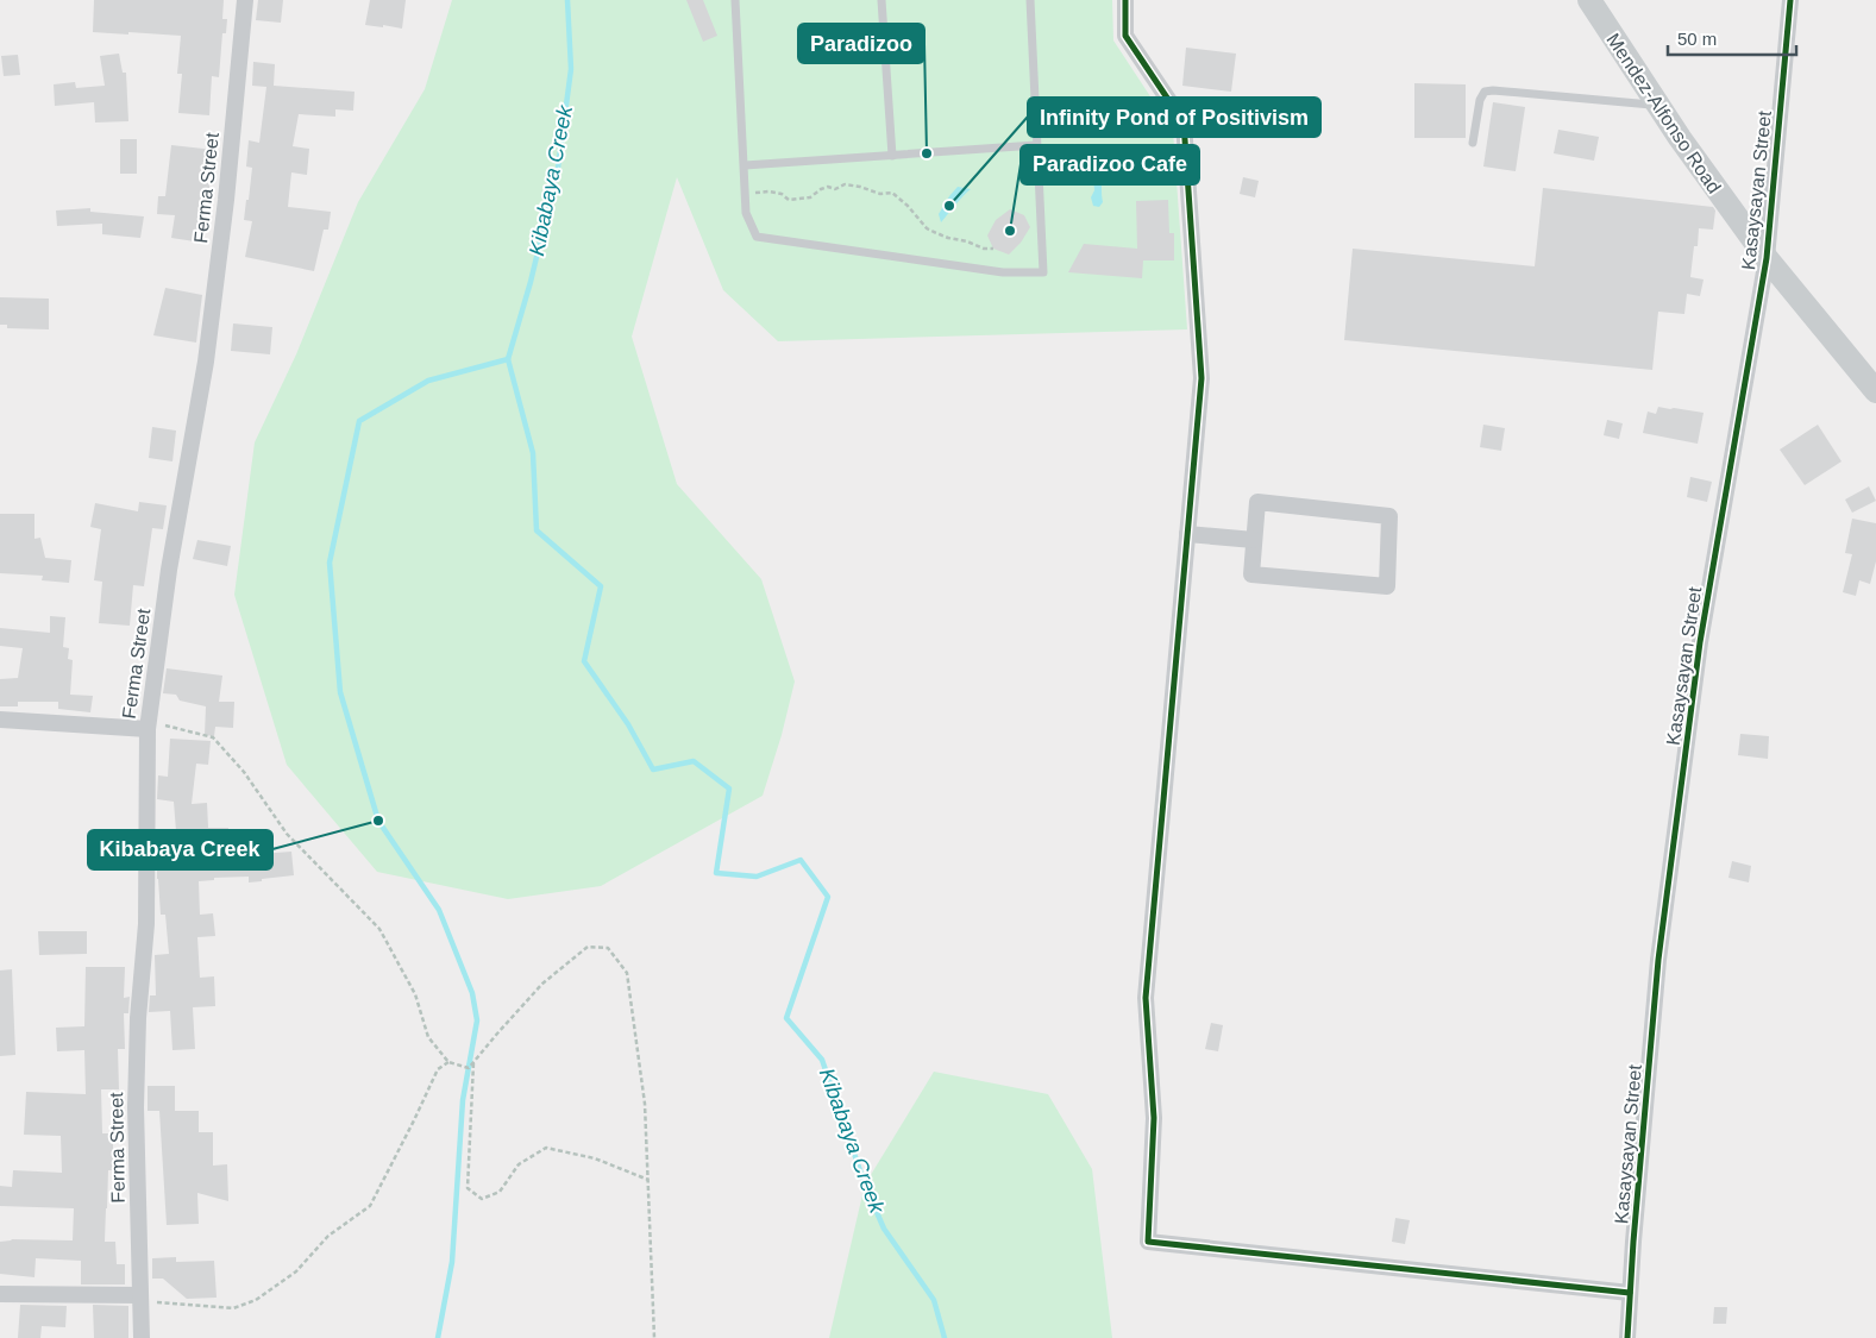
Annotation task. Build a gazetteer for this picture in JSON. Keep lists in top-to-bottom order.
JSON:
{
  "streets": {
    "main road": ["Mendez-Alfonso Road"],
    "street": ["Ferma Street", "Kasaysayan Street"]
  },
  "crossings": [
    ["Mendez-Alfonso Road", "Kasaysayan Street"]
  ],
  "water": ["Kibabaya Creek"],
  "places": [
    "Paradizoo",
    "Infinity Pond of Positivism",
    "Paradizoo Cafe",
    "Kibabaya Creek"
  ],
  "scale_bar": "50 m"
}
